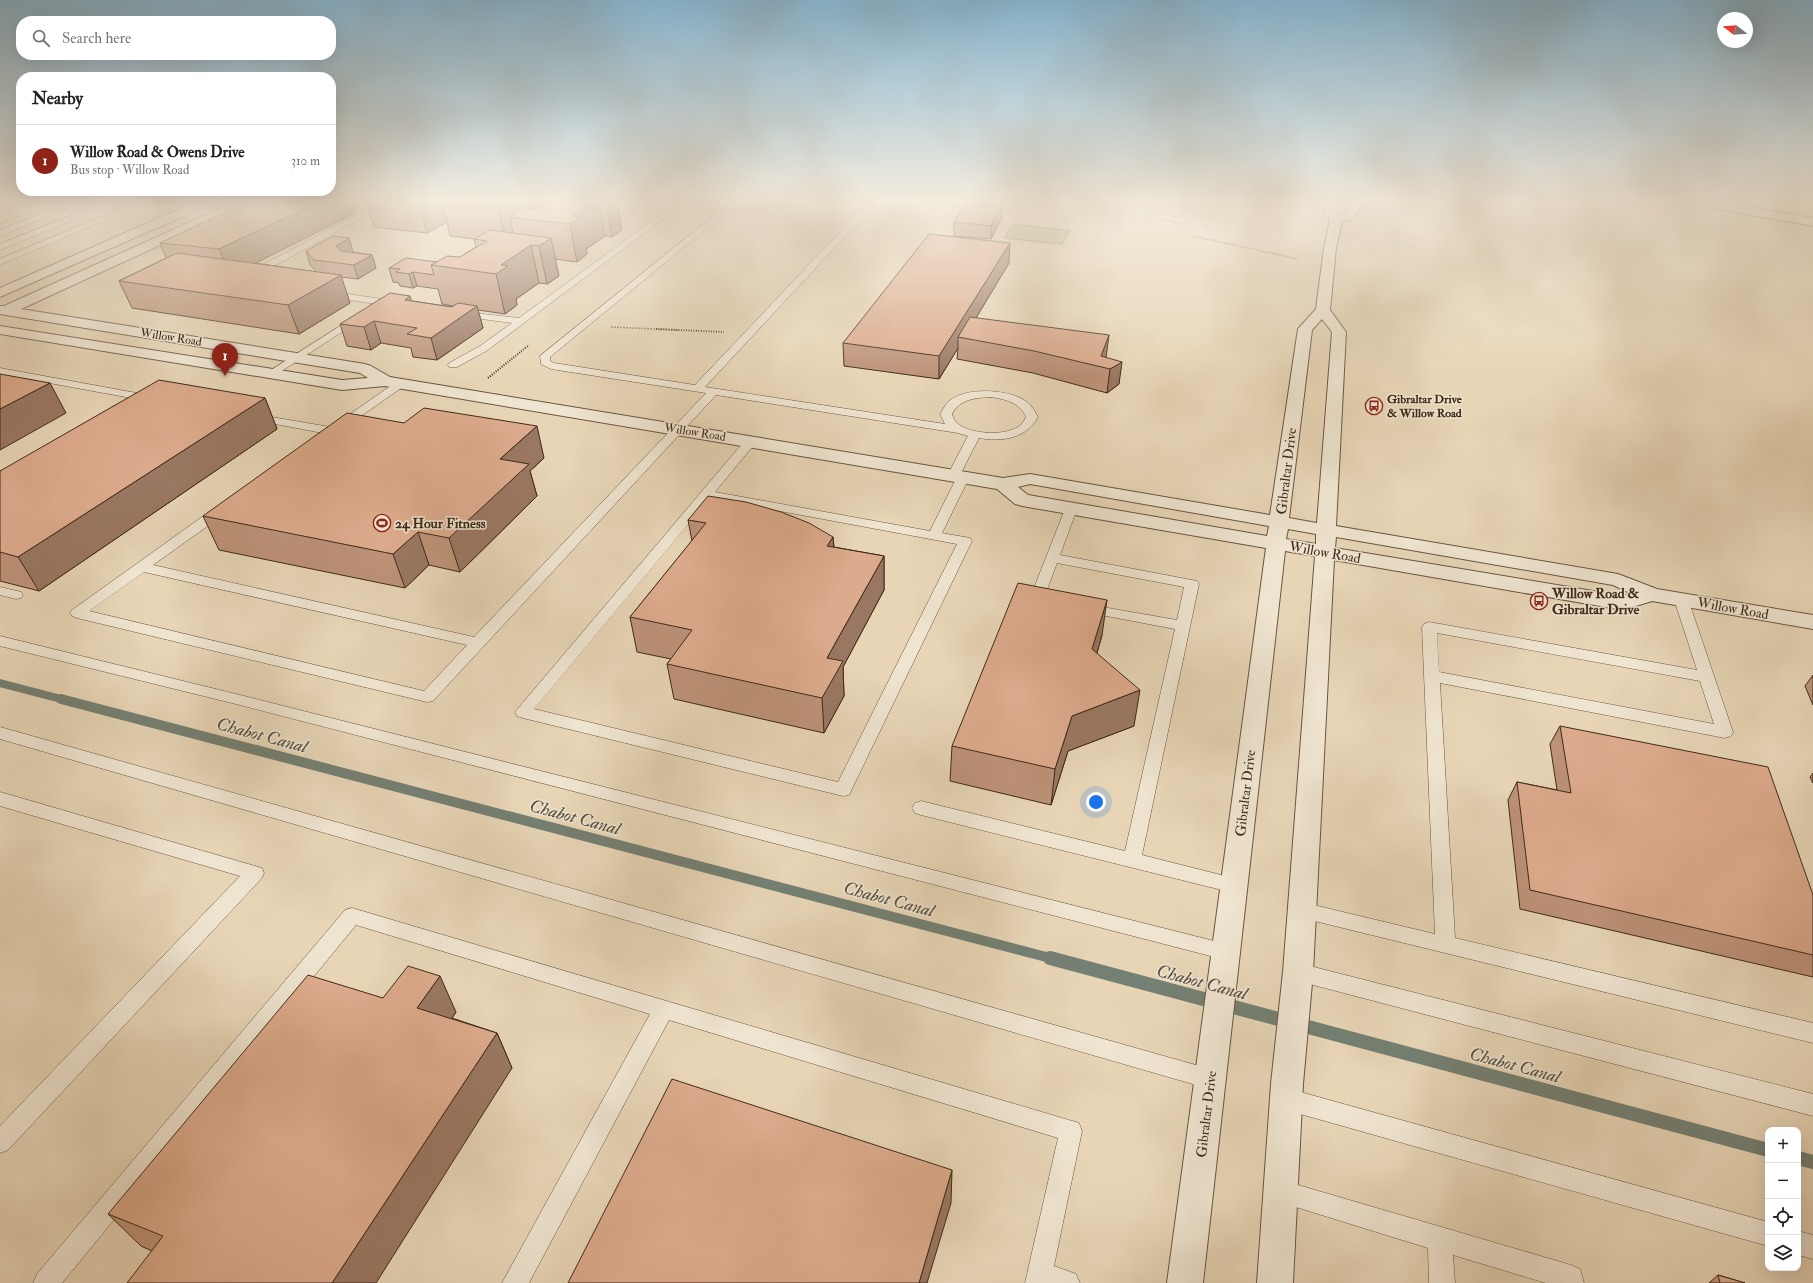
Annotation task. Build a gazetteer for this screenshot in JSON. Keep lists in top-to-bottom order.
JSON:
{
  "streets": {
    "street": ["Willow Road", "Gibraltar Drive"]
  },
  "crossings": [
    ["Willow Road", "Gibraltar Drive"]
  ],
  "water": ["Chabot Canal"],
  "places": {
    "bus stop": ["Gibraltar Drive & Willow Road", "Willow Road & Gibraltar Drive"],
    "sports": ["24 Hour Fitness"]
  },
  "north": "left",
  "page": {
    "search": "Search here",
    "heading": "Nearby",
    "list": [
      {
        "mark": "1",
        "name": "Willow Road & Owens Drive",
        "note": "Bus stop · Willow Road",
        "value": "310 m"
      }
    ],
    "pins": "1",
    "map_buttons": ["+", "−"]
  }
}
